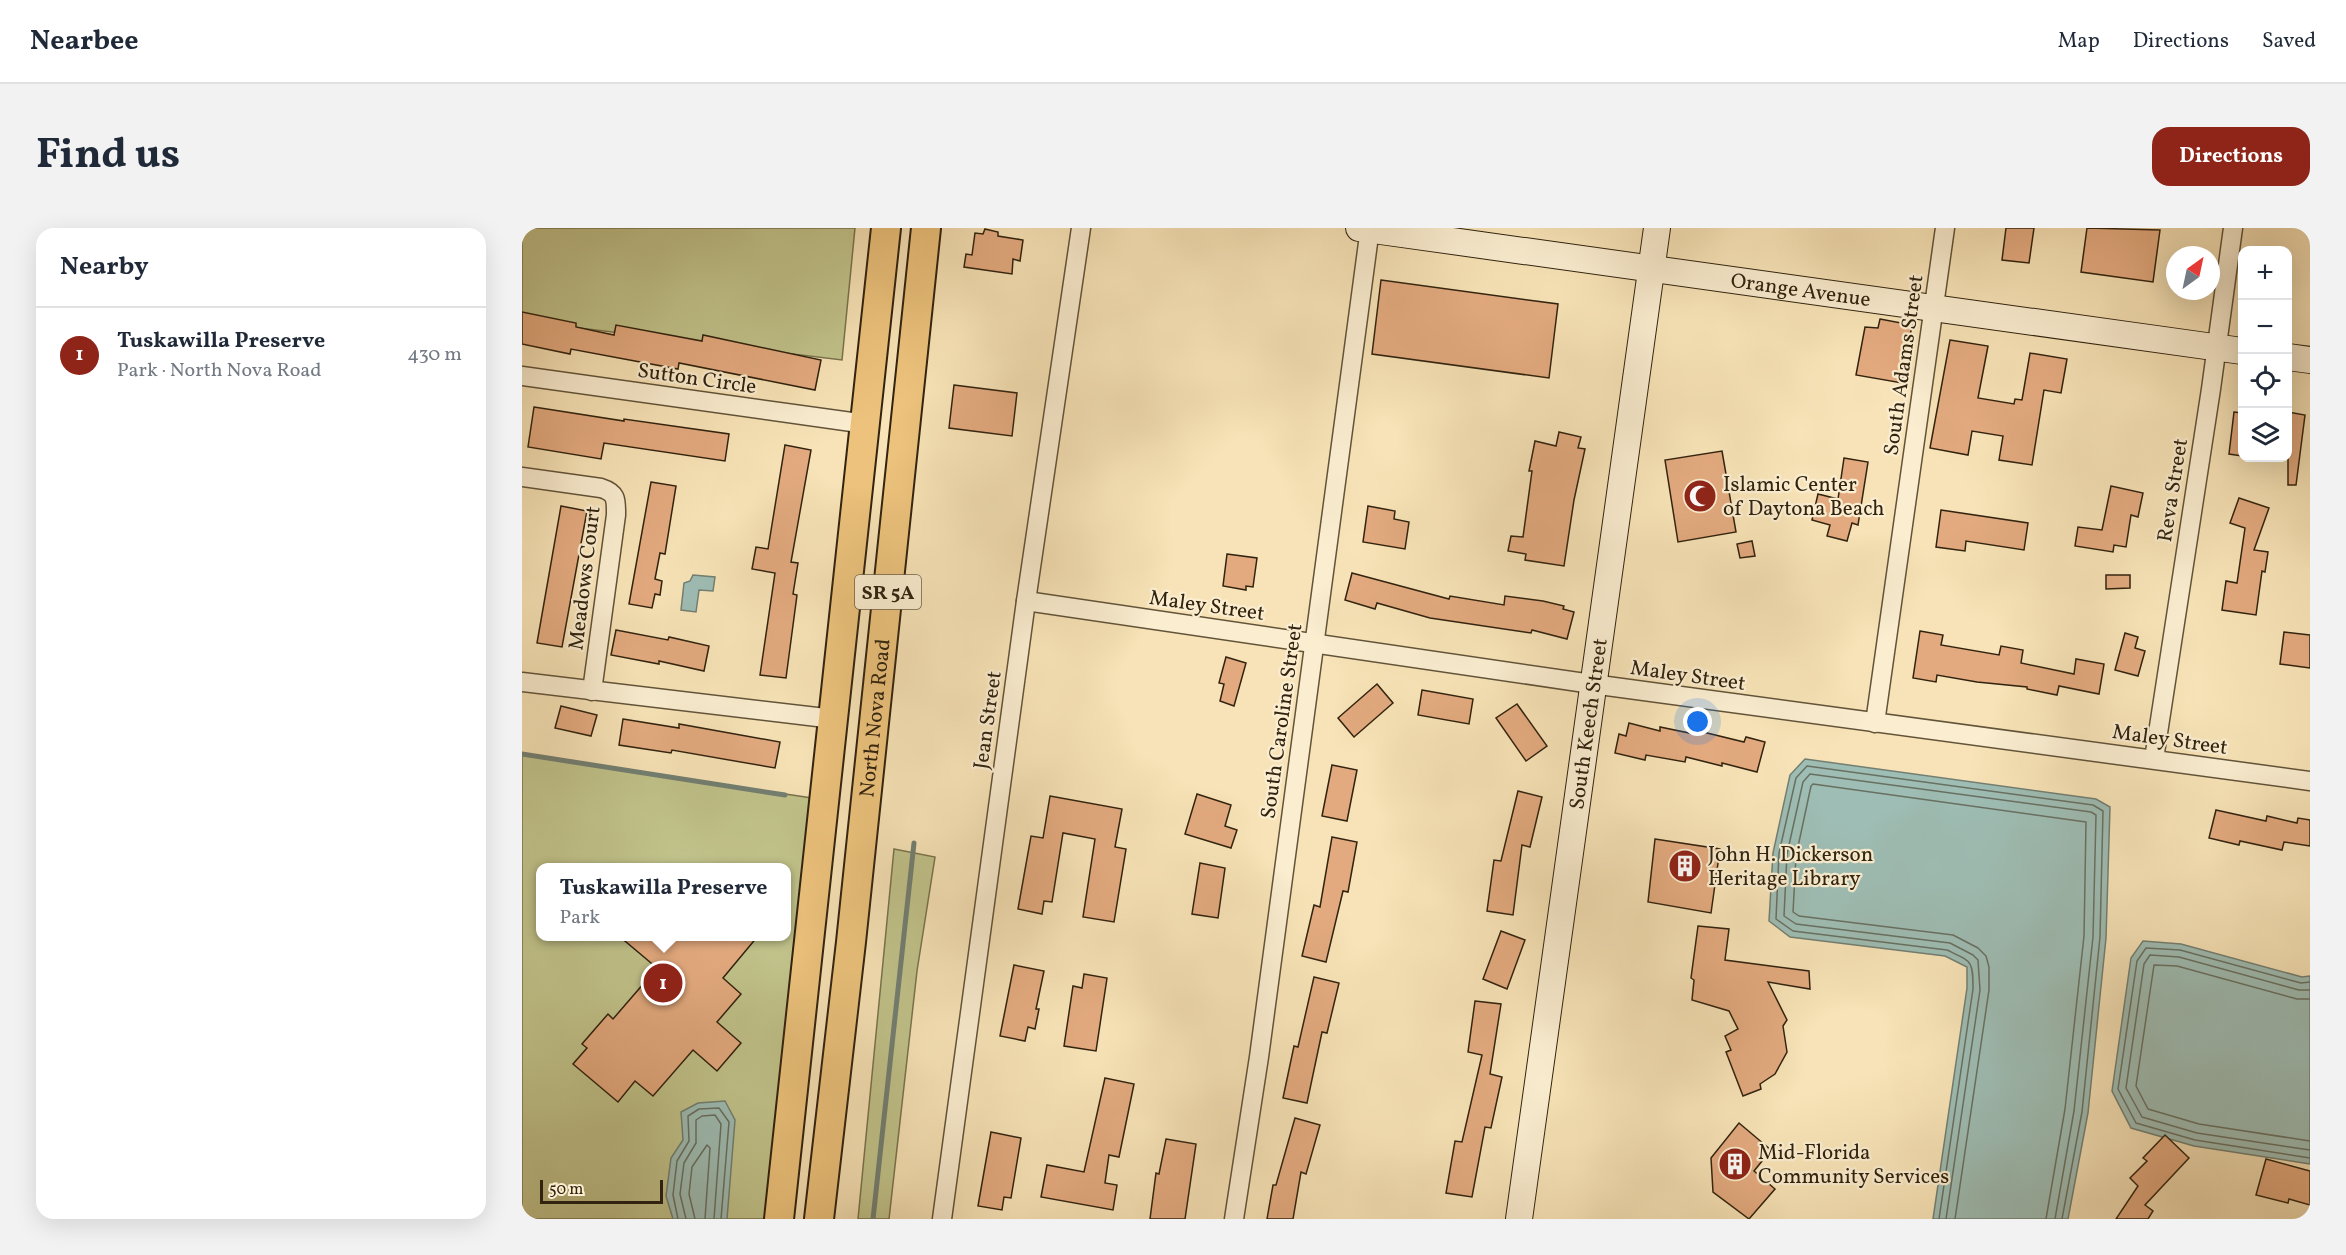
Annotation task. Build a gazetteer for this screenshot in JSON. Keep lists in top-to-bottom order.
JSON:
{
  "streets": {
    "main road": ["SR 5A", "North Nova Road"],
    "street": [
      "Orange Avenue",
      "South Adams Street",
      "Sutton Circle",
      "Reva Street",
      "Meadows Court",
      "Maley Street",
      "Jean Street",
      "South Caroline Street",
      "South Keech Street"
    ]
  },
  "crossings": [
    ["Orange Avenue", "South Adams Street"],
    ["Orange Avenue", "Reva Street"],
    ["Orange Avenue", "South Caroline Street"],
    ["Orange Avenue", "South Keech Street"],
    ["South Adams Street", "Maley Street"],
    ["Sutton Circle", "North Nova Road"],
    ["Reva Street", "Maley Street"],
    ["Maley Street", "Jean Street"],
    ["Maley Street", "South Caroline Street"],
    ["Maley Street", "South Keech Street"]
  ],
  "places": {
    "mosque": ["Islamic Center of Daytona Beach"],
    "building": ["John H. Dickerson Heritage Library", "Mid-Florida Community Services"]
  },
  "scale_bar": "50 m",
  "north": "top right",
  "page": {
    "header": "Nearbee",
    "nav": ["Map", "Directions", "Saved"],
    "title": "Find us",
    "buttons": "Directions",
    "heading": "Nearby",
    "map_buttons": ["+", "−"],
    "list": [
      {
        "mark": "1",
        "name": "Tuskawilla Preserve",
        "note": "Park · North Nova Road",
        "value": "430 m"
      }
    ],
    "popup": ["Tuskawilla Preserve", "Park"],
    "pins": "1",
    "scale": "50 m"
  }
}
